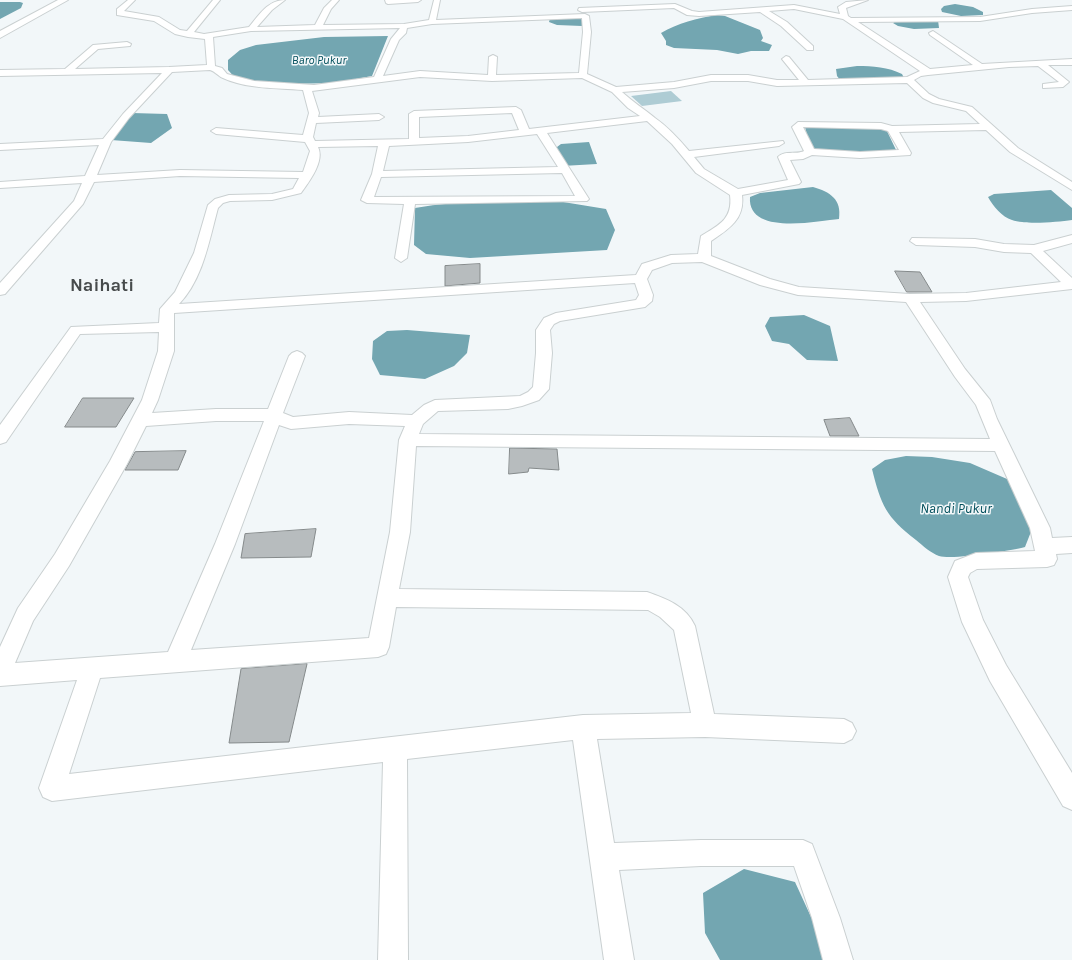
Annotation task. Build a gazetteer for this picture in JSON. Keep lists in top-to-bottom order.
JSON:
{
  "districts": ["Naihati"],
  "water": ["Baro Pukur", "Nandi Pukur"]
}
